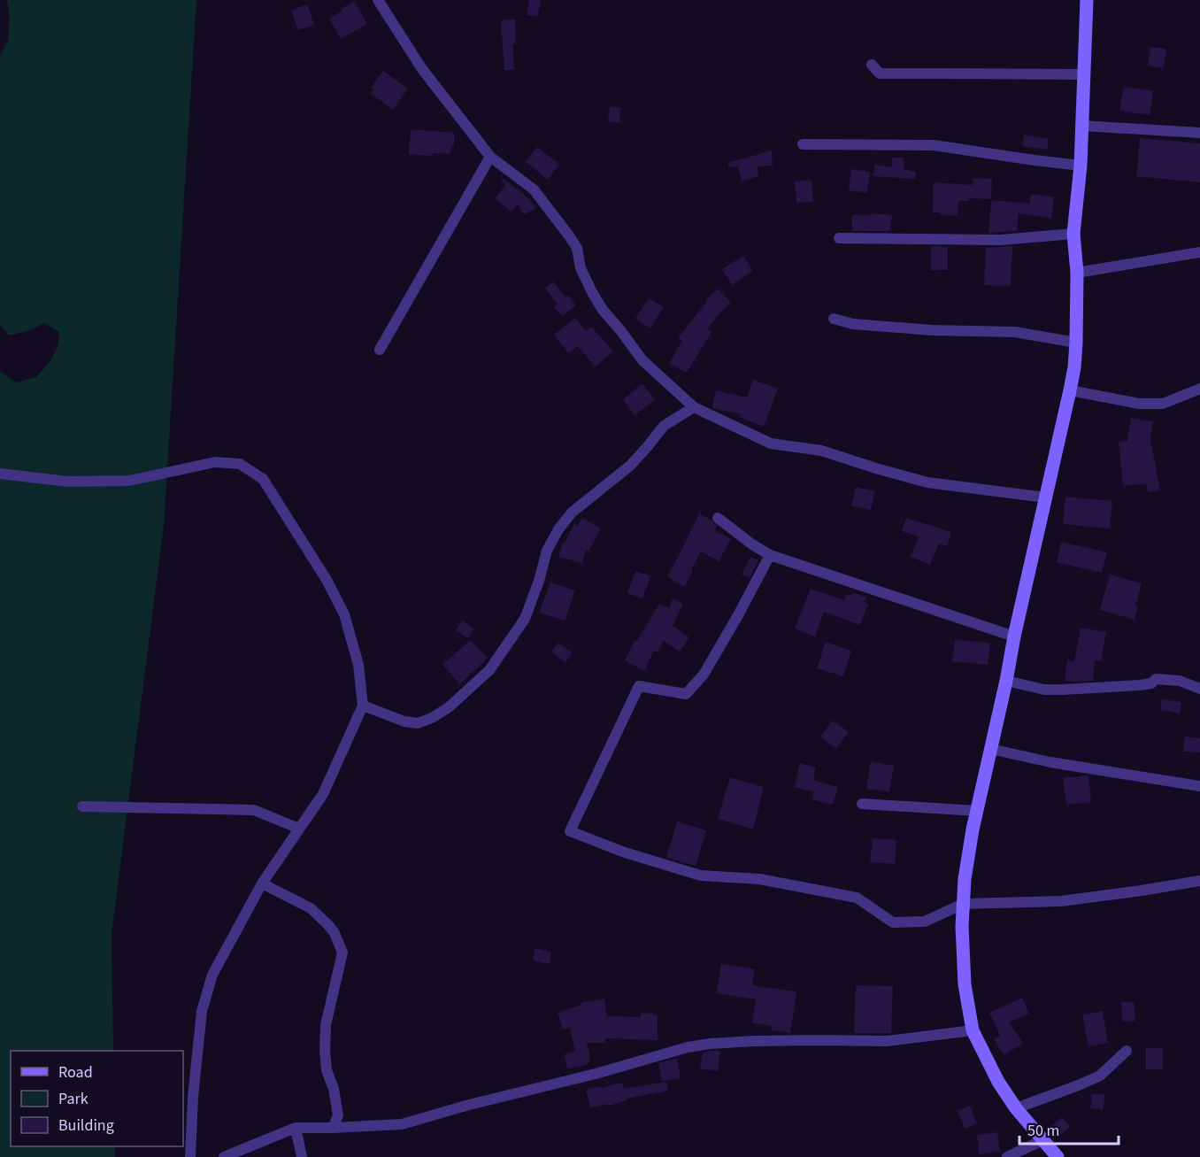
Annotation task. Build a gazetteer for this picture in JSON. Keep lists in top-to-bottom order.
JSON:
{
  "legend": ["Road", "Park", "Building"],
  "scale_bar": "50 m"
}
